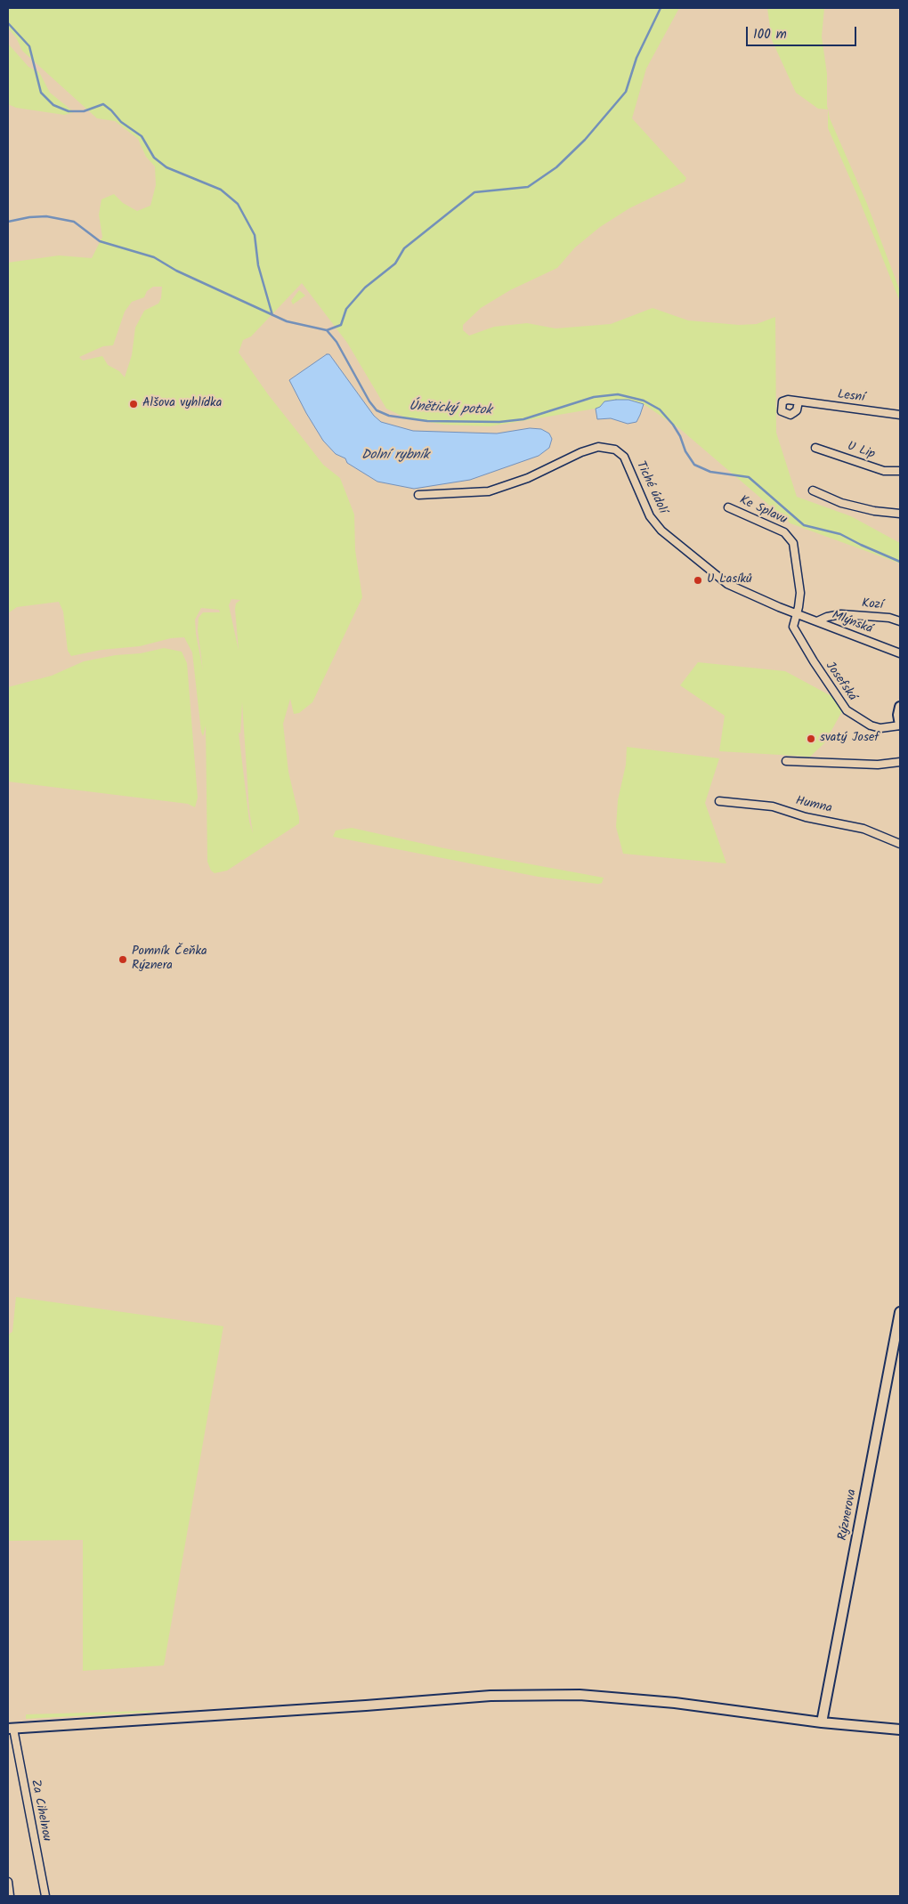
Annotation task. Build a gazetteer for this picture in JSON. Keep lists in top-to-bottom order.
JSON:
{
  "streets": {
    "street": [
      "Lesní",
      "U Lip",
      "Tiché údolí",
      "Ke Splavu",
      "Kozí",
      "Mlýnská",
      "Josefská",
      "Humna",
      "Rýznerova",
      "Za Cihelnou"
    ]
  },
  "crossings": [
    ["Tiché údolí", "Ke Splavu"],
    ["Tiché údolí", "Mlýnská"],
    ["Tiché údolí", "Josefská"],
    ["Ke Splavu", "Mlýnská"],
    ["Ke Splavu", "Josefská"],
    ["Kozí", "Mlýnská"],
    ["Mlýnská", "Josefská"]
  ],
  "water": ["Únětický potok", "Dolní rybník"],
  "places": [
    "Alšova vyhlídka",
    "U Lasíků",
    "svatý Josef",
    "Pomník Čeňka Rýznera"
  ],
  "scale_bar": "100 m"
}
